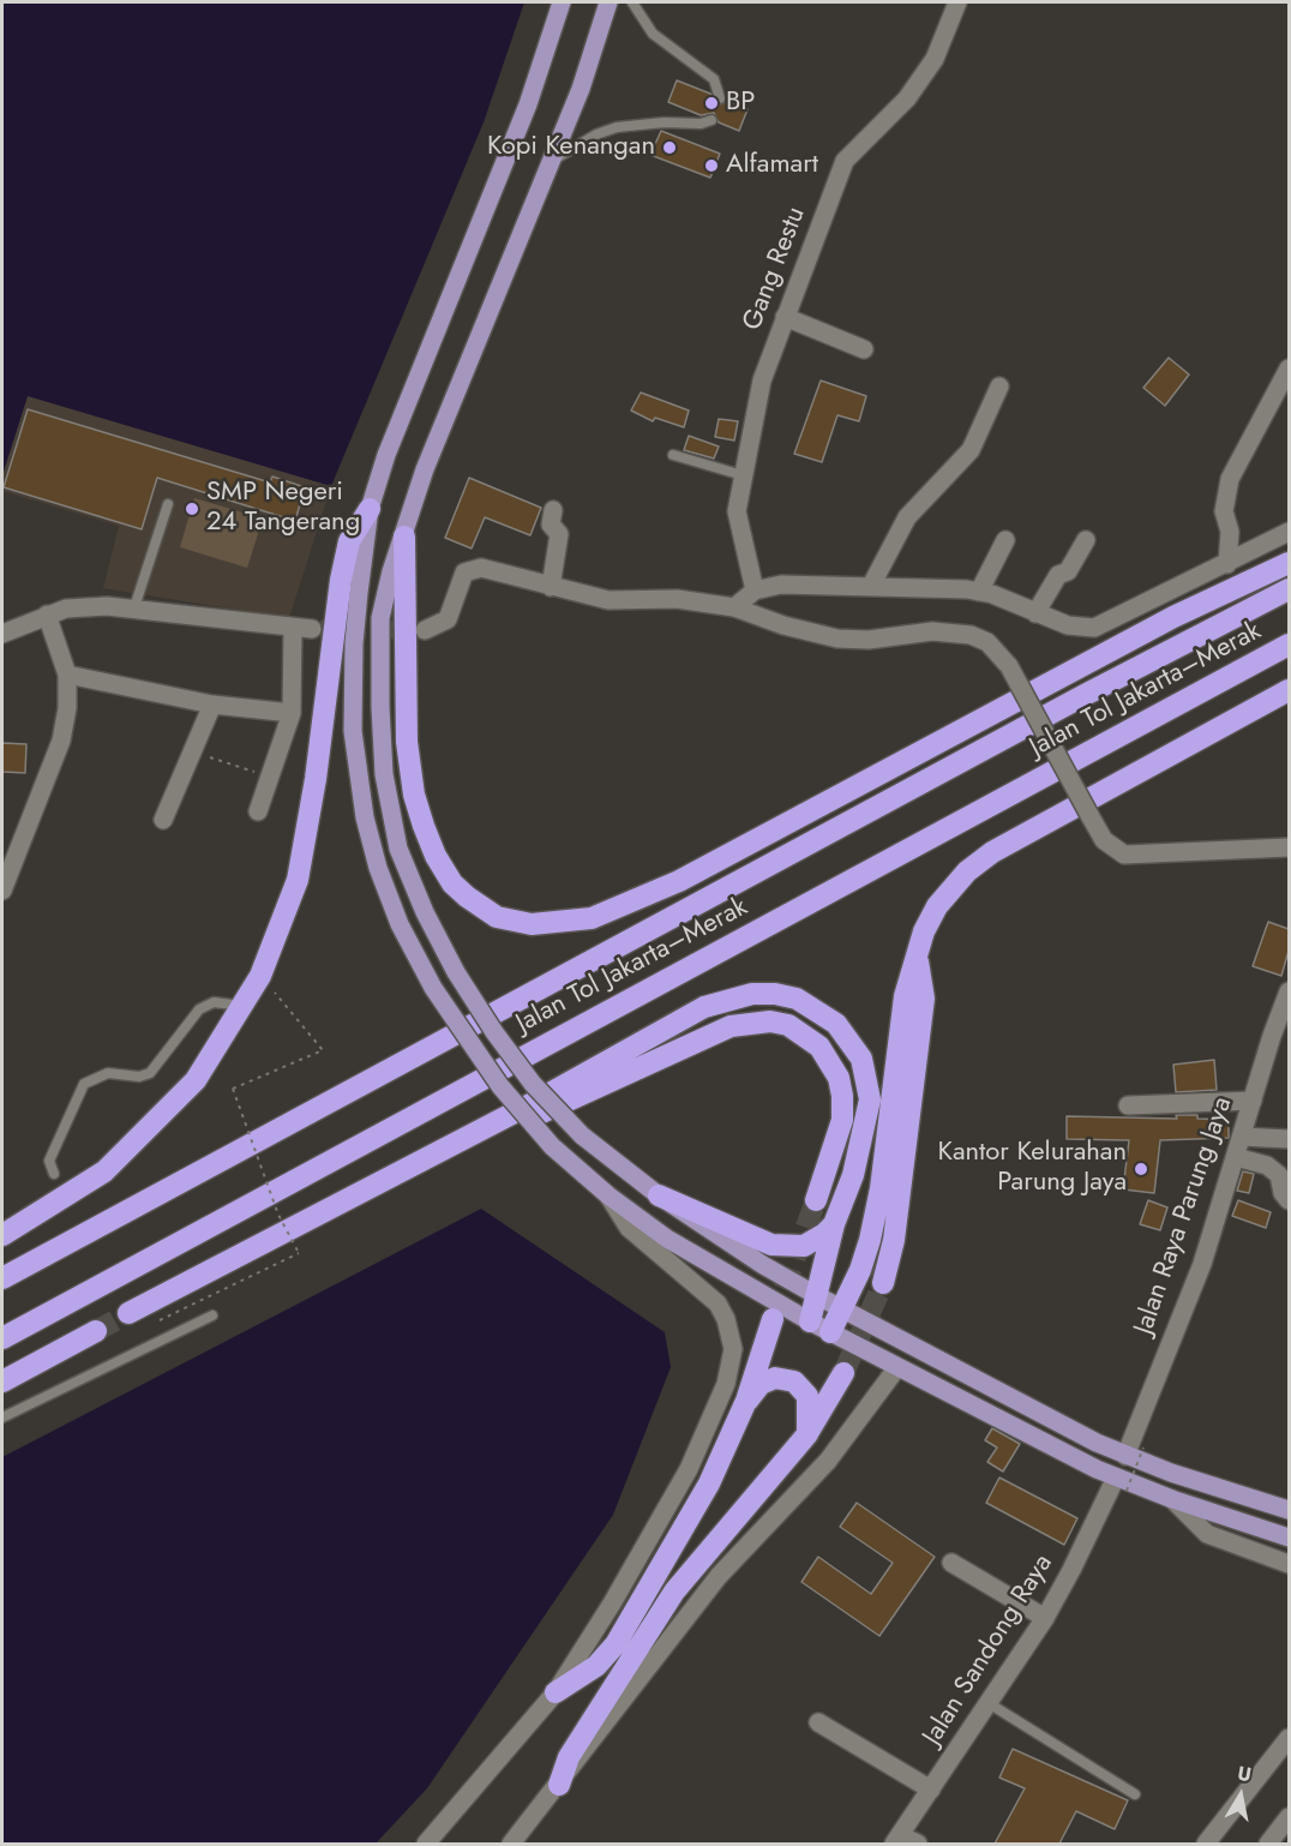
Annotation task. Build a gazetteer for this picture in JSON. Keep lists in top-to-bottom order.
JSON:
{
  "streets": {
    "highway": ["Jalan Tol Jakarta–Merak"],
    "street": ["Gang Restu", "Jalan Raya Parung Jaya", "Jalan Sandong Raya"]
  },
  "places": [
    "BP",
    "Kopi Kenangan",
    "Alfamart",
    "SMP Negeri 24 Tangerang",
    "Kantor Kelurahan Parung Jaya"
  ],
  "north": "top"
}
